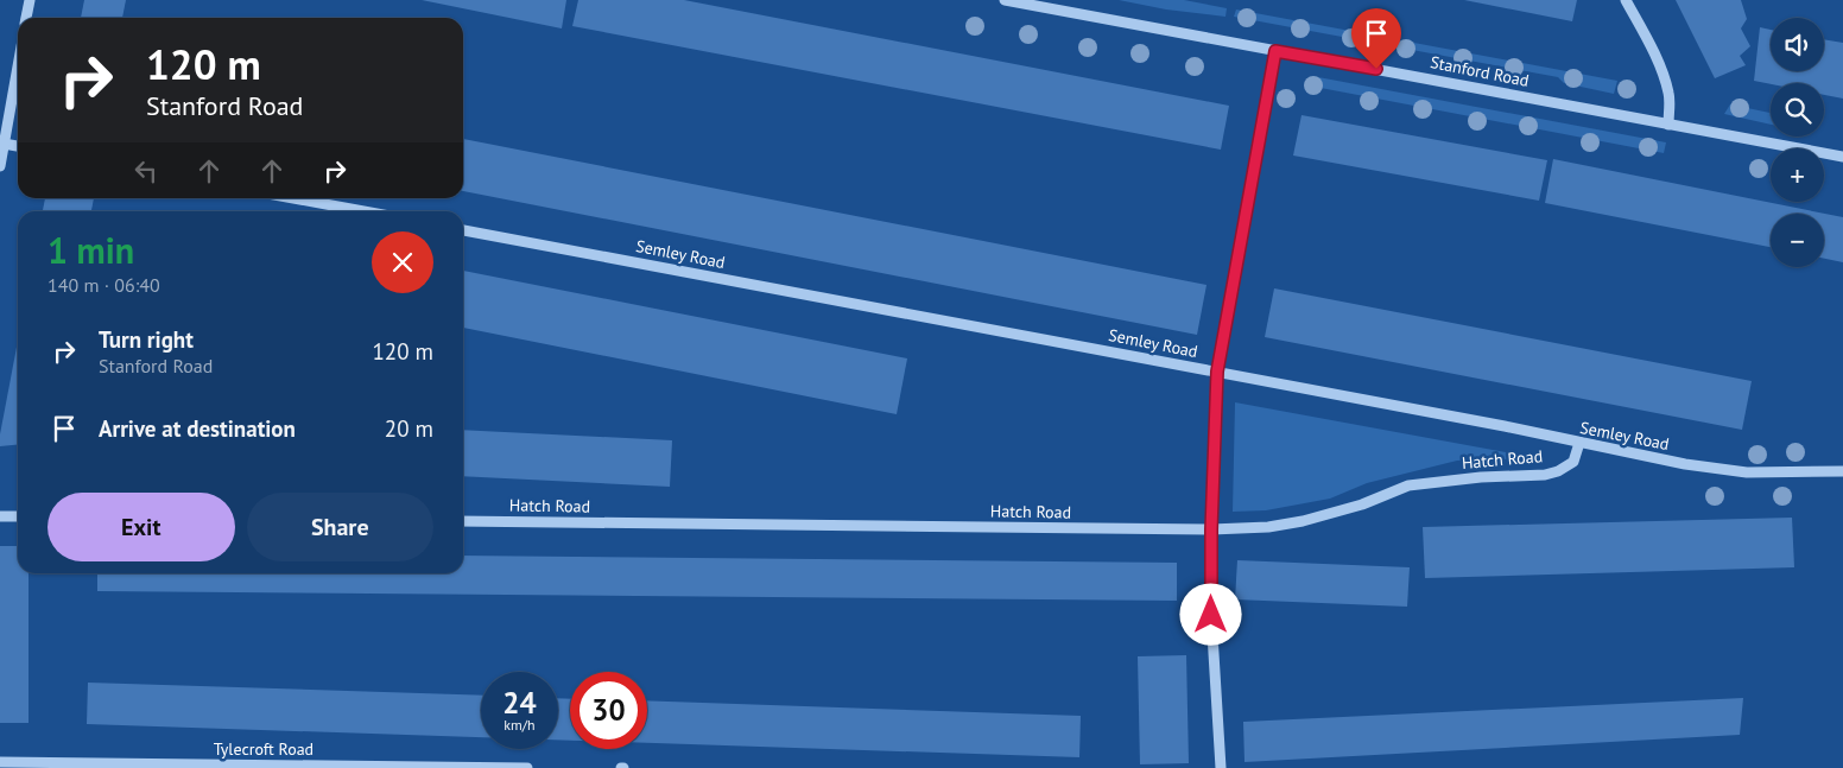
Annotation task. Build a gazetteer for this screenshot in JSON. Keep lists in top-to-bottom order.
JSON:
{
  "streets": {
    "street": [
      "Stanford Road",
      "Semley Road",
      "Hatch Road",
      "Tylecroft Road"
    ]
  },
  "crossings": [
    ["Semley Road", "Hatch Road"]
  ],
  "page": {
    "map_buttons": ["+", "−"],
    "turn": ["120 m", "Stanford Road"],
    "heading": ["1 min", "140 m · 06:40"],
    "list": [
      {
        "name": "Turn right",
        "note": "Stanford Road",
        "value": "120 m"
      },
      {
        "name": "Arrive at destination",
        "value": "20 m"
      }
    ],
    "buttons": ["Exit", "Share"],
    "speed": "24 km/h",
    "limit": "30"
  }
}
